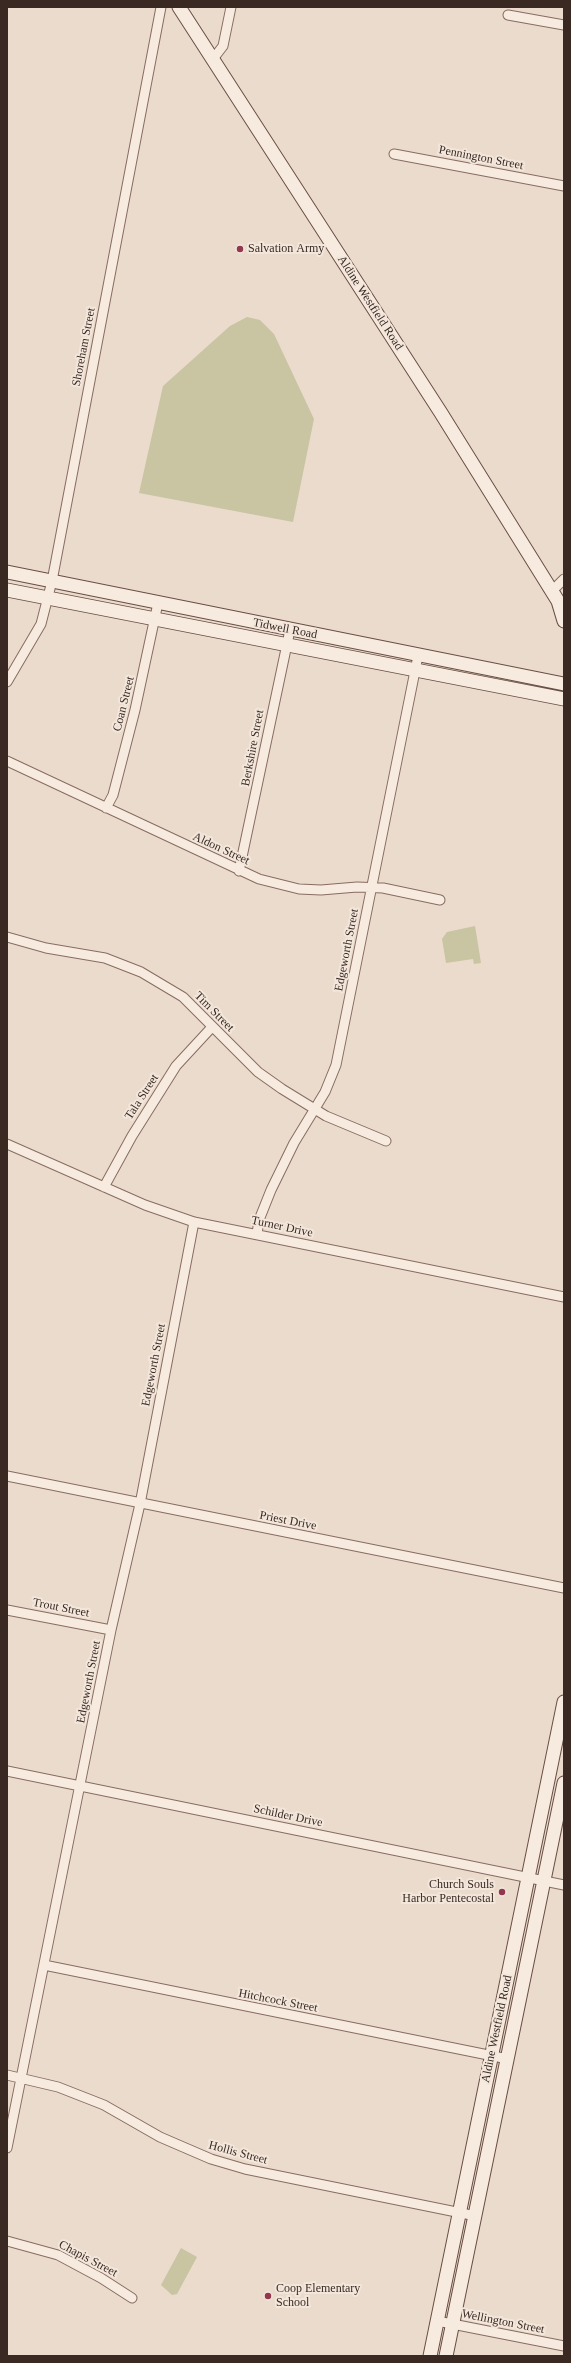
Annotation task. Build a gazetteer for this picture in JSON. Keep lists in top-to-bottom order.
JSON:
{
  "streets": {
    "main road": ["Aldine Westfield Road", "Tidwell Road"],
    "street": [
      "Pennington Street",
      "Shoreham Street",
      "Coan Street",
      "Berkshire Street",
      "Aldon Street",
      "Edgeworth Street",
      "Tim Street",
      "Tala Street",
      "Turner Drive",
      "Priest Drive",
      "Trout Street",
      "Schilder Drive",
      "Hitchcock Street",
      "Hollis Street",
      "Chapis Street",
      "Wellington Street"
    ]
  },
  "crossings": [
    ["Aldine Westfield Road", "Schilder Drive"],
    ["Aldine Westfield Road", "Hitchcock Street"],
    ["Aldine Westfield Road", "Hollis Street"],
    ["Aldine Westfield Road", "Wellington Street"],
    ["Shoreham Street", "Tidwell Road"],
    ["Tidwell Road", "Coan Street"],
    ["Tidwell Road", "Berkshire Street"],
    ["Tidwell Road", "Edgeworth Street"],
    ["Coan Street", "Aldon Street"],
    ["Berkshire Street", "Aldon Street"],
    ["Aldon Street", "Edgeworth Street"],
    ["Edgeworth Street", "Tim Street"],
    ["Edgeworth Street", "Turner Drive"],
    ["Edgeworth Street", "Priest Drive"],
    ["Edgeworth Street", "Trout Street"],
    ["Edgeworth Street", "Schilder Drive"],
    ["Edgeworth Street", "Hitchcock Street"],
    ["Edgeworth Street", "Hollis Street"],
    ["Tim Street", "Tala Street"],
    ["Tala Street", "Turner Drive"]
  ],
  "places": ["Salvation Army", "Church Souls Harbor Pentecostal", "Coop Elementary School"]
}
